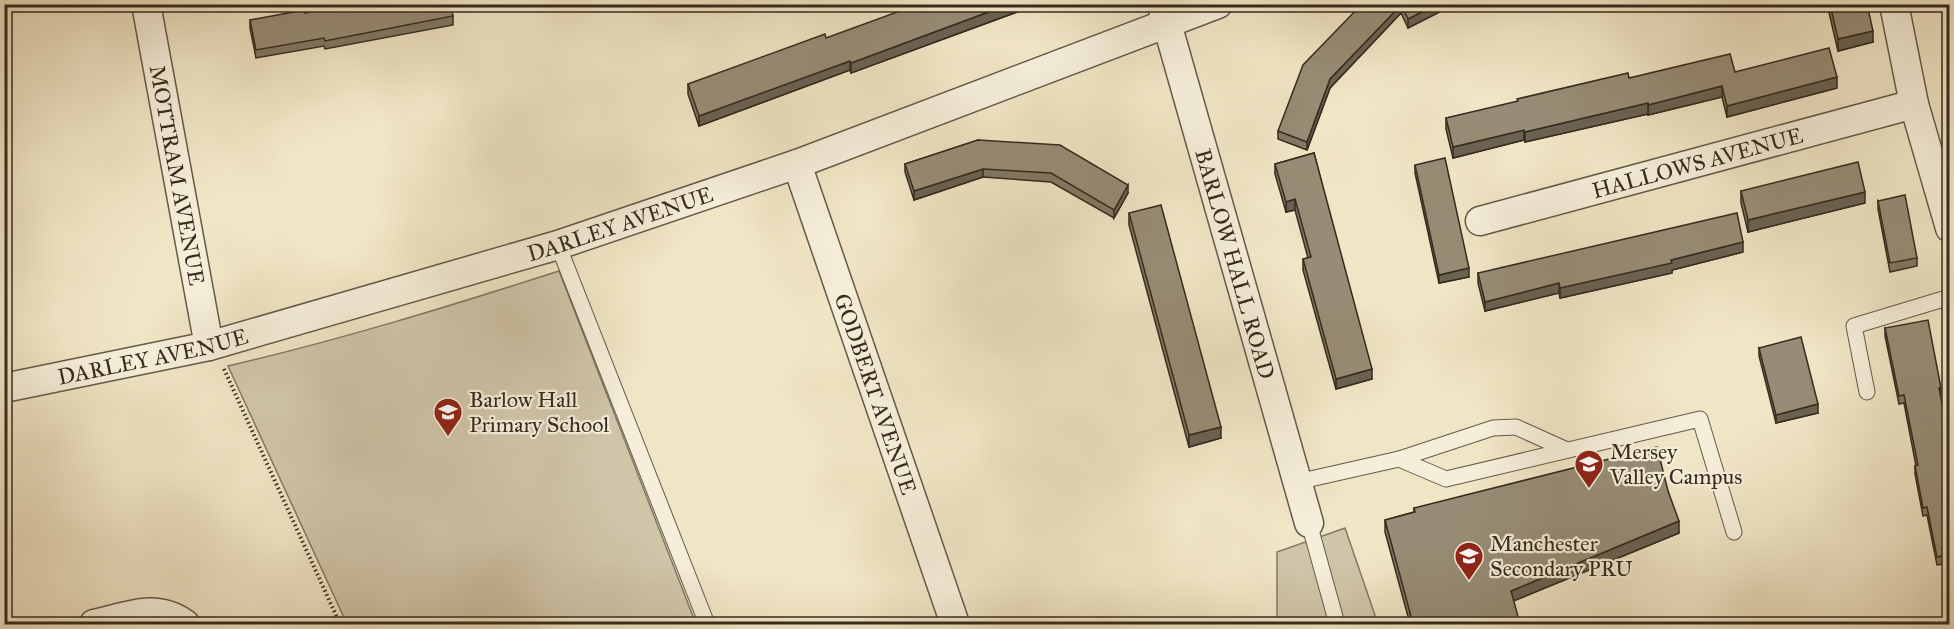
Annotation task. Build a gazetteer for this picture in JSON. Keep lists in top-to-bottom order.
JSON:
{
  "streets": {
    "street": [
      "HALLOWS AVENUE",
      "MOTTRAM AVENUE",
      "DARLEY AVENUE",
      "BARLOW HALL ROAD",
      "GODBERT AVENUE"
    ]
  },
  "crossings": [
    ["MOTTRAM AVENUE", "DARLEY AVENUE"],
    ["DARLEY AVENUE", "BARLOW HALL ROAD"],
    ["DARLEY AVENUE", "GODBERT AVENUE"]
  ],
  "places": {
    "school or university": ["Barlow Hall Primary School", "Mersey Valley Campus", "Manchester Secondary PRU"]
  }
}
